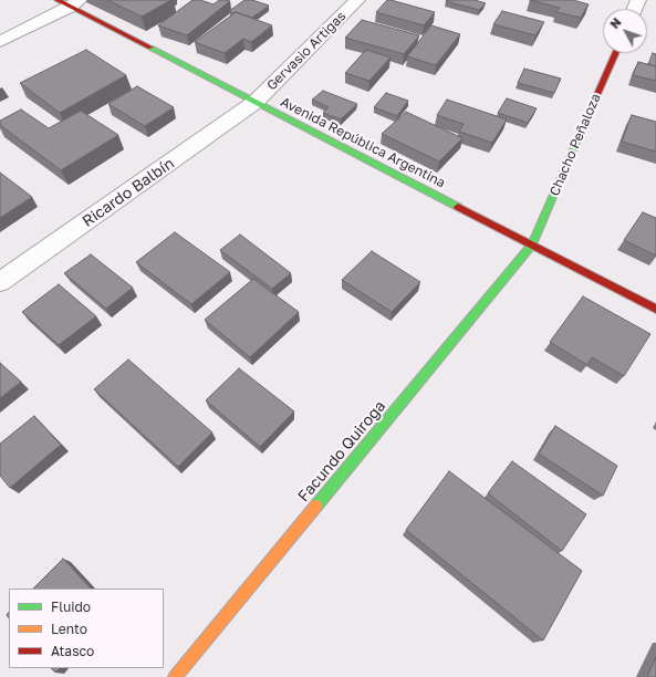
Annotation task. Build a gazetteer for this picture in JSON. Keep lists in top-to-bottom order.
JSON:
{
  "streets": {
    "street": [
      "Gervasio Artigas",
      "Avenida República Argentina",
      "Chacho Peñaloza",
      "Ricardo Balbín",
      "Facundo Quiroga"
    ]
  },
  "crossings": [
    ["Gervasio Artigas", "Avenida República Argentina"],
    ["Gervasio Artigas", "Ricardo Balbín"],
    ["Avenida República Argentina", "Chacho Peñaloza"],
    ["Avenida República Argentina", "Ricardo Balbín"],
    ["Avenida República Argentina", "Facundo Quiroga"],
    ["Chacho Peñaloza", "Facundo Quiroga"]
  ],
  "legend": ["Fluido", "Lento", "Atasco"],
  "north": "top left"
}
